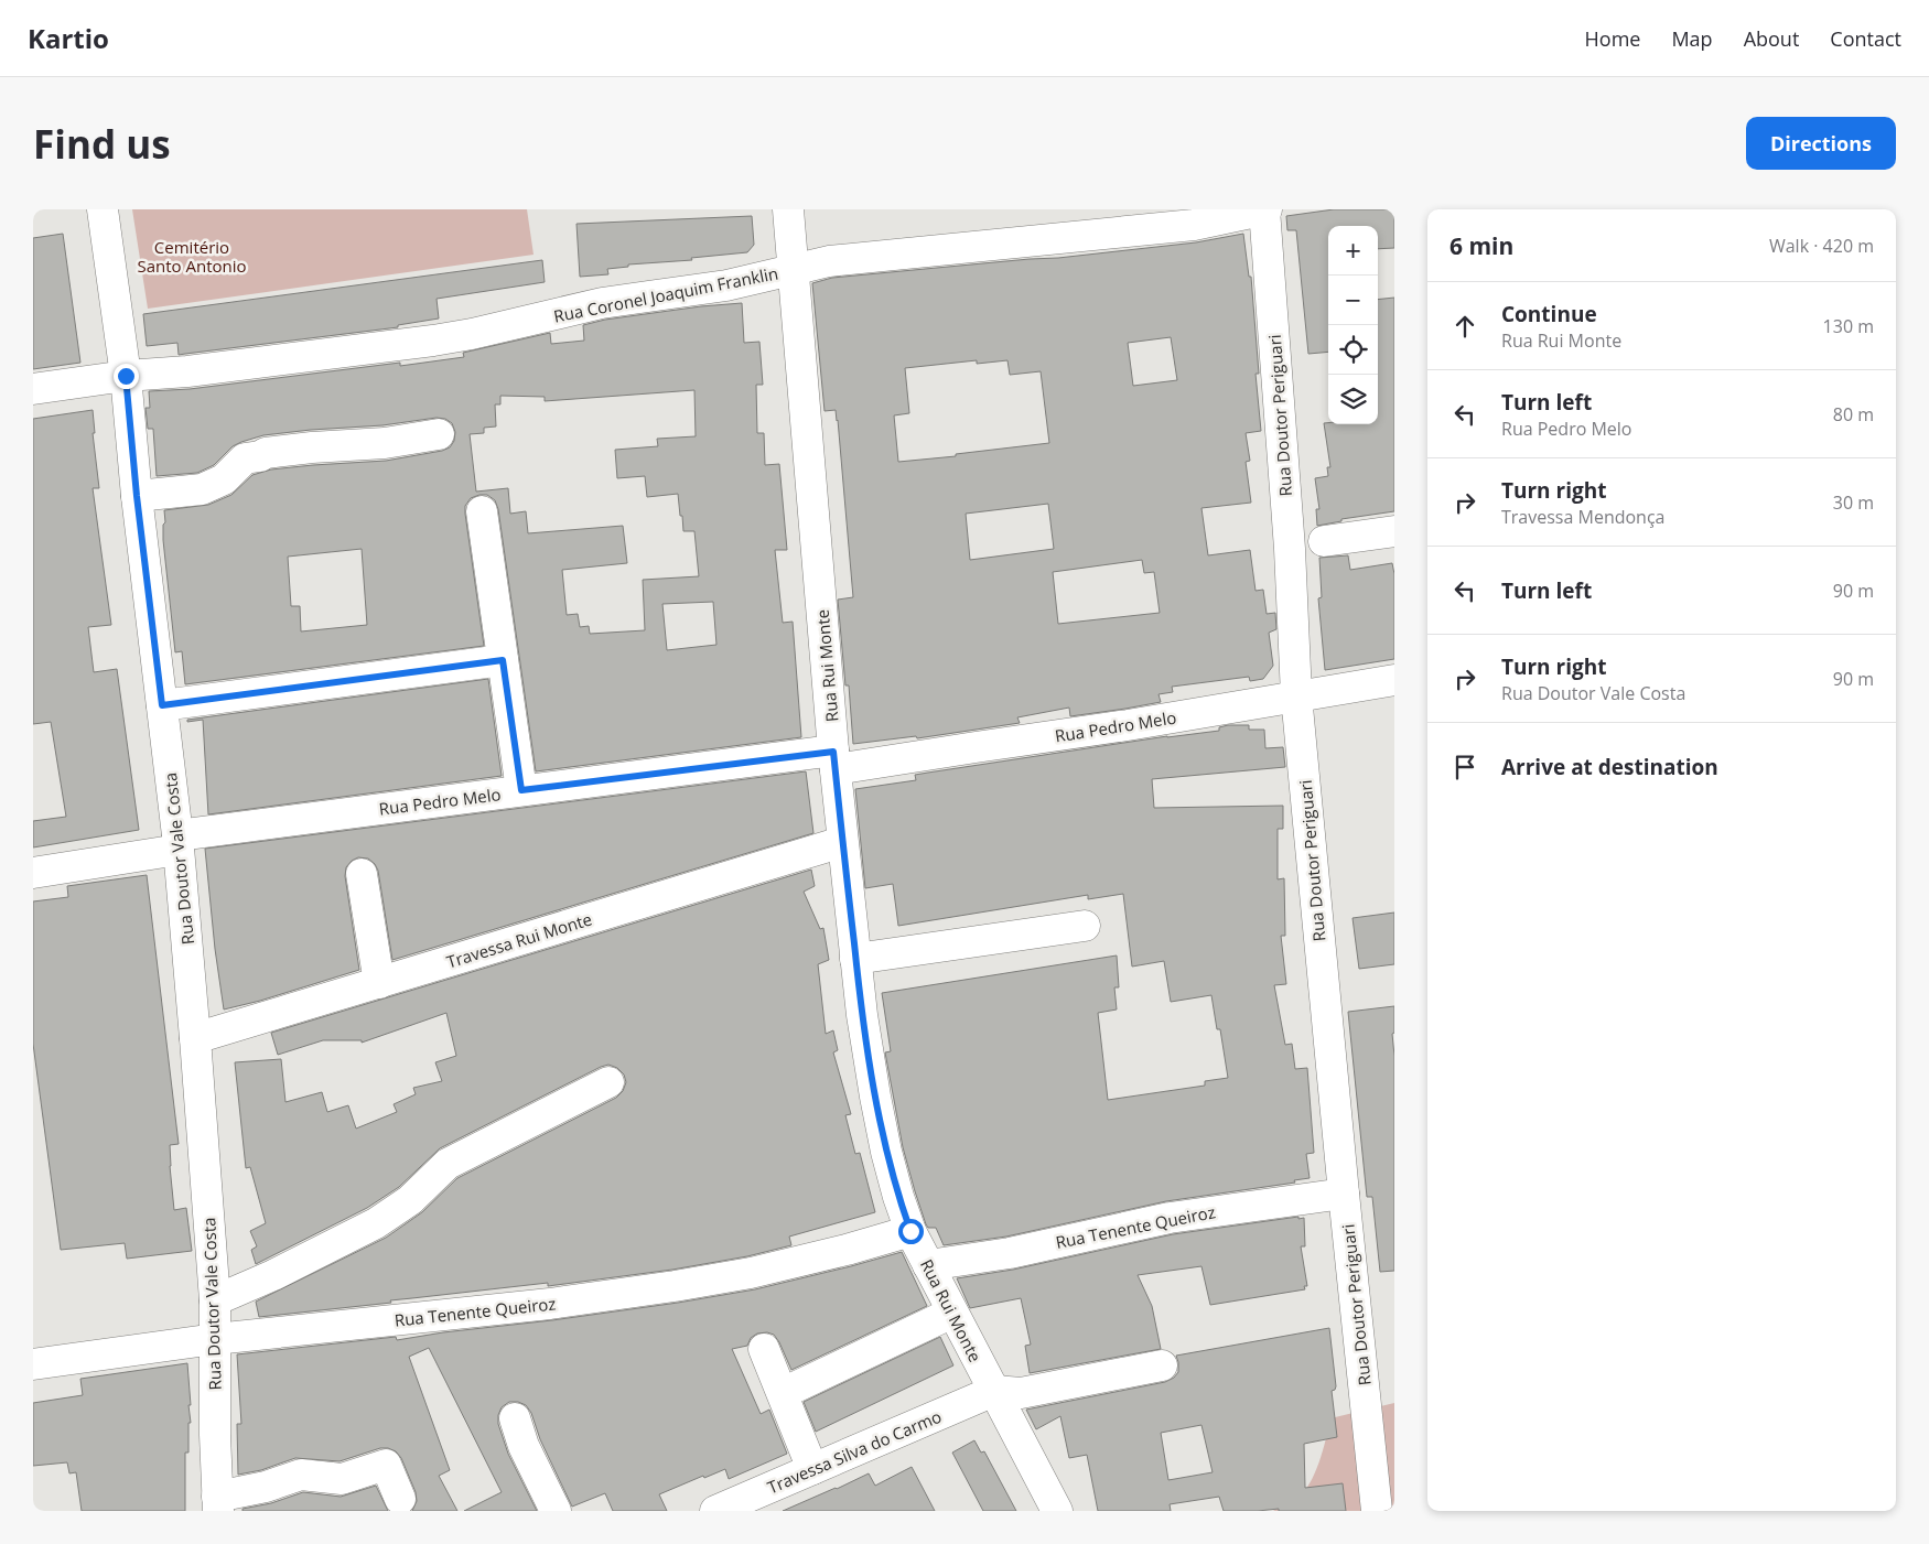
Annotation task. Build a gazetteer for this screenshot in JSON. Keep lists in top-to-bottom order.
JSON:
{
  "streets": {
    "street": [
      "Rua Coronel Joaquim Franklin",
      "Rua Doutor Periguari",
      "Rua Rui Monte",
      "Rua Pedro Melo",
      "Rua Doutor Vale Costa",
      "Travessa Rui Monte",
      "Rua Tenente Queiroz",
      "Travessa Silva do Carmo"
    ]
  },
  "crossings": [
    ["Rua Coronel Joaquim Franklin", "Rua Doutor Periguari"],
    ["Rua Coronel Joaquim Franklin", "Rua Rui Monte"],
    ["Rua Coronel Joaquim Franklin", "Rua Doutor Vale Costa"],
    ["Rua Doutor Periguari", "Rua Pedro Melo"],
    ["Rua Doutor Periguari", "Rua Tenente Queiroz"],
    ["Rua Rui Monte", "Rua Pedro Melo"],
    ["Rua Rui Monte", "Travessa Rui Monte"],
    ["Rua Rui Monte", "Rua Tenente Queiroz"],
    ["Rua Rui Monte", "Travessa Silva do Carmo"],
    ["Rua Pedro Melo", "Rua Doutor Vale Costa"],
    ["Rua Doutor Vale Costa", "Travessa Rui Monte"],
    ["Rua Doutor Vale Costa", "Rua Tenente Queiroz"]
  ],
  "parks": ["Cemitério Santo Antonio"],
  "page": {
    "header": "Kartio",
    "nav": [
      "Home",
      "Map",
      "About",
      "Contact"
    ],
    "buttons": "Directions",
    "title": "Find us",
    "heading": ["6 min", "Walk · 420 m"],
    "map_buttons": ["+", "−"],
    "list": [
      ["Continue", "Rua Rui Monte", "130 m"],
      ["Turn left", "Rua Pedro Melo", "80 m"],
      ["Turn right", "Travessa Mendonça", "30 m"],
      ["Turn left", "90 m"],
      ["Turn right", "Rua Doutor Vale Costa", "90 m"],
      "Arrive at destination"
    ]
  }
}
